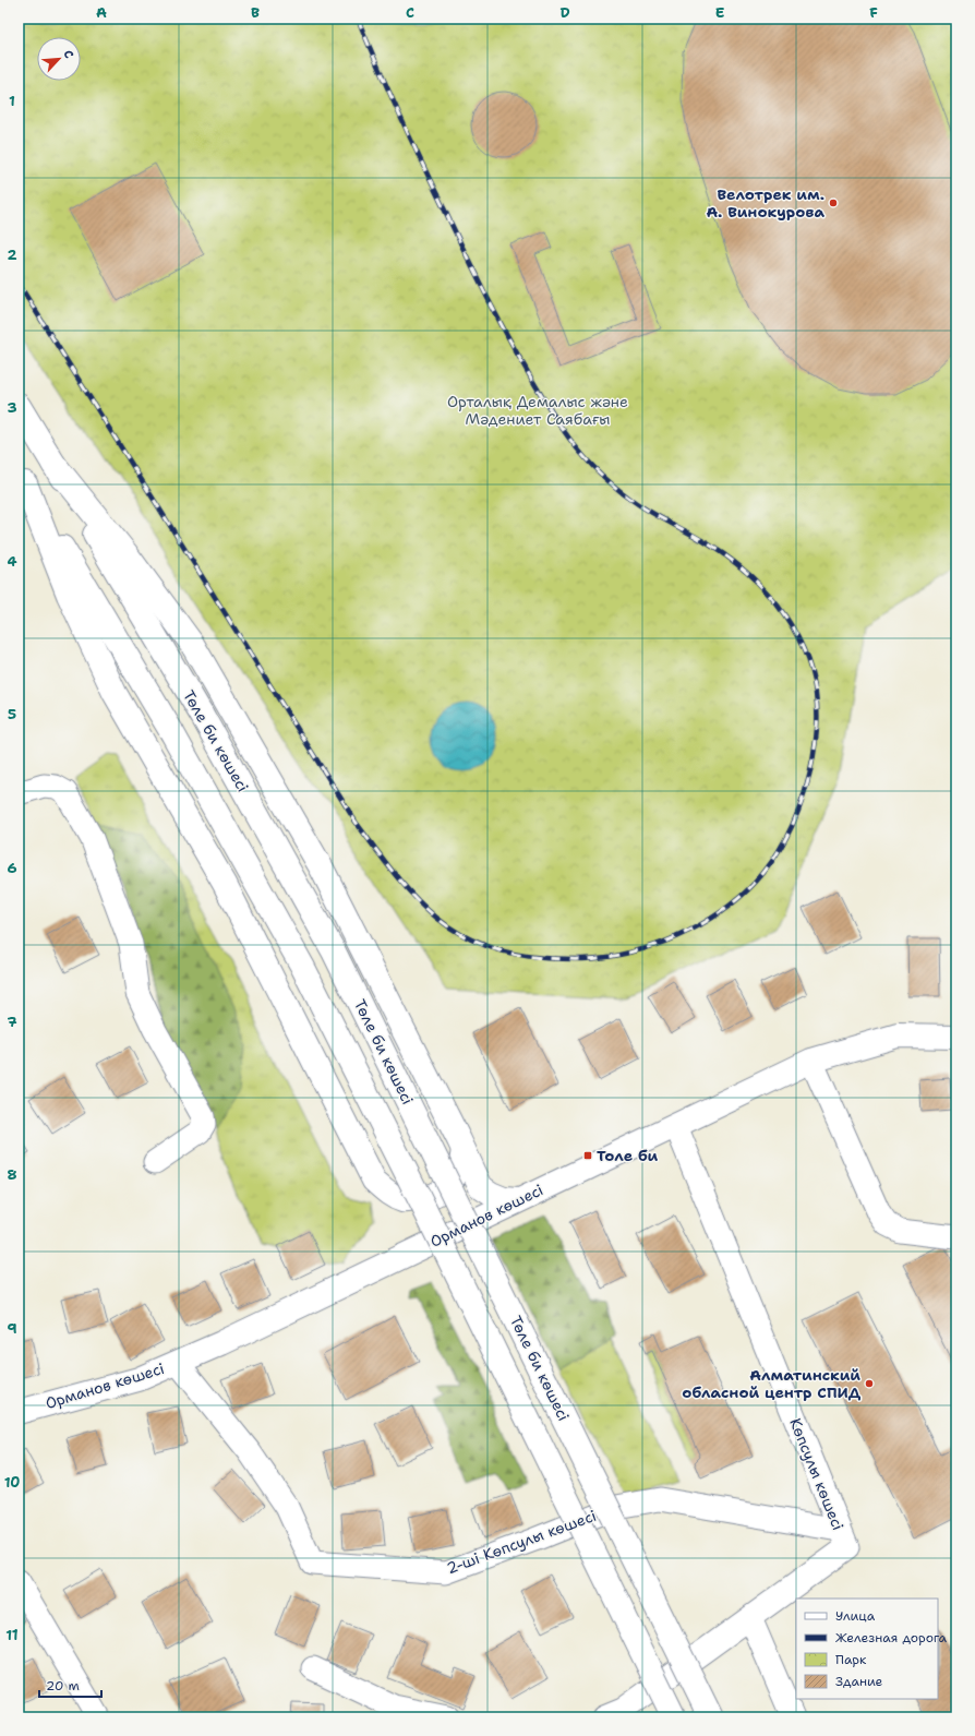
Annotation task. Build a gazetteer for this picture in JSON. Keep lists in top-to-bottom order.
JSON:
{
  "streets": {
    "main road": ["Төле би көшесі", "Орманов көшесі"],
    "street": ["Көпсулы көшесі", "2-ші Көпсулы көшесі"]
  },
  "crossings": [
    ["Орманов көшесі", "Көпсулы көшесі"],
    ["Орманов көшесі", "2-ші Көпсулы көшесі"],
    ["Көпсулы көшесі", "2-ші Көпсулы көшесі"]
  ],
  "parks": ["Орталық Демалыс және Мәдениет Саябағы"],
  "places": {
    "other": ["Велотрек им. А. Винокурова", "Алматинский обласной центр СПИД"],
    "transit": ["Толе би"]
  },
  "legend": [
    "Улица",
    "Железная дорога",
    "Парк",
    "Здание"
  ],
  "scale_bar": "20 m",
  "north": "top right",
  "grid": {
    "columns": [
      "A",
      "B",
      "C",
      "D",
      "E",
      "F"
    ],
    "rows": [
      "1",
      "2",
      "3",
      "4",
      "5",
      "6",
      "7",
      "8",
      "9",
      "10",
      "11"
    ]
  }
}
